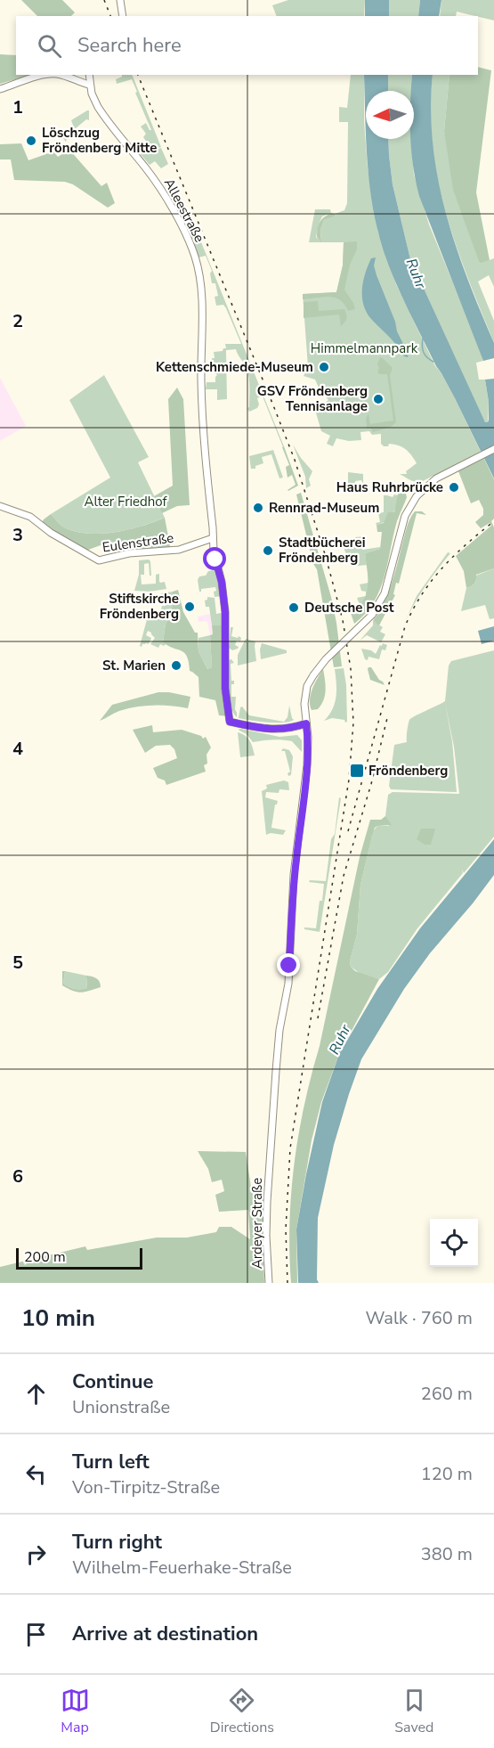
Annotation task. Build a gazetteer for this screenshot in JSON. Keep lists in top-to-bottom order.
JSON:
{
  "streets": {
    "main road": ["Alleestraße", "Eulenstraße", "Ardeyer Straße"]
  },
  "crossings": [
    ["Alleestraße", "Eulenstraße"],
    ["Alleestraße", "Ardeyer Straße"]
  ],
  "water": ["Ruhr"],
  "parks": ["Himmelmannpark", "Alter Friedhof"],
  "places": {
    "other": [
      "Löschzug Fröndenberg Mitte",
      "Kettenschmiede-Museum",
      "GSV Fröndenberg Tennisanlage",
      "Haus Ruhrbrücke",
      "Rennrad-Museum",
      "Stadtbücherei Fröndenberg",
      "Stiftskirche Fröndenberg",
      "Deutsche Post",
      "St. Marien"
    ],
    "transit": ["Fröndenberg"]
  },
  "scale_bar": "200 m",
  "north": "left",
  "page": {
    "search": "Search here",
    "scale": "200 m",
    "heading": ["10 min", "Walk · 760 m"],
    "list": [
      ["Continue", "Unionstraße", "260 m"],
      ["Turn left", "Von-Tirpitz-Straße", "120 m"],
      ["Turn right", "Wilhelm-Feuerhake-Straße", "380 m"],
      "Arrive at destination"
    ],
    "nav": ["Map", "Directions", "Saved"]
  },
  "grid": {
    "rows": [
      "1",
      "2",
      "3",
      "4",
      "5",
      "6"
    ]
  }
}
